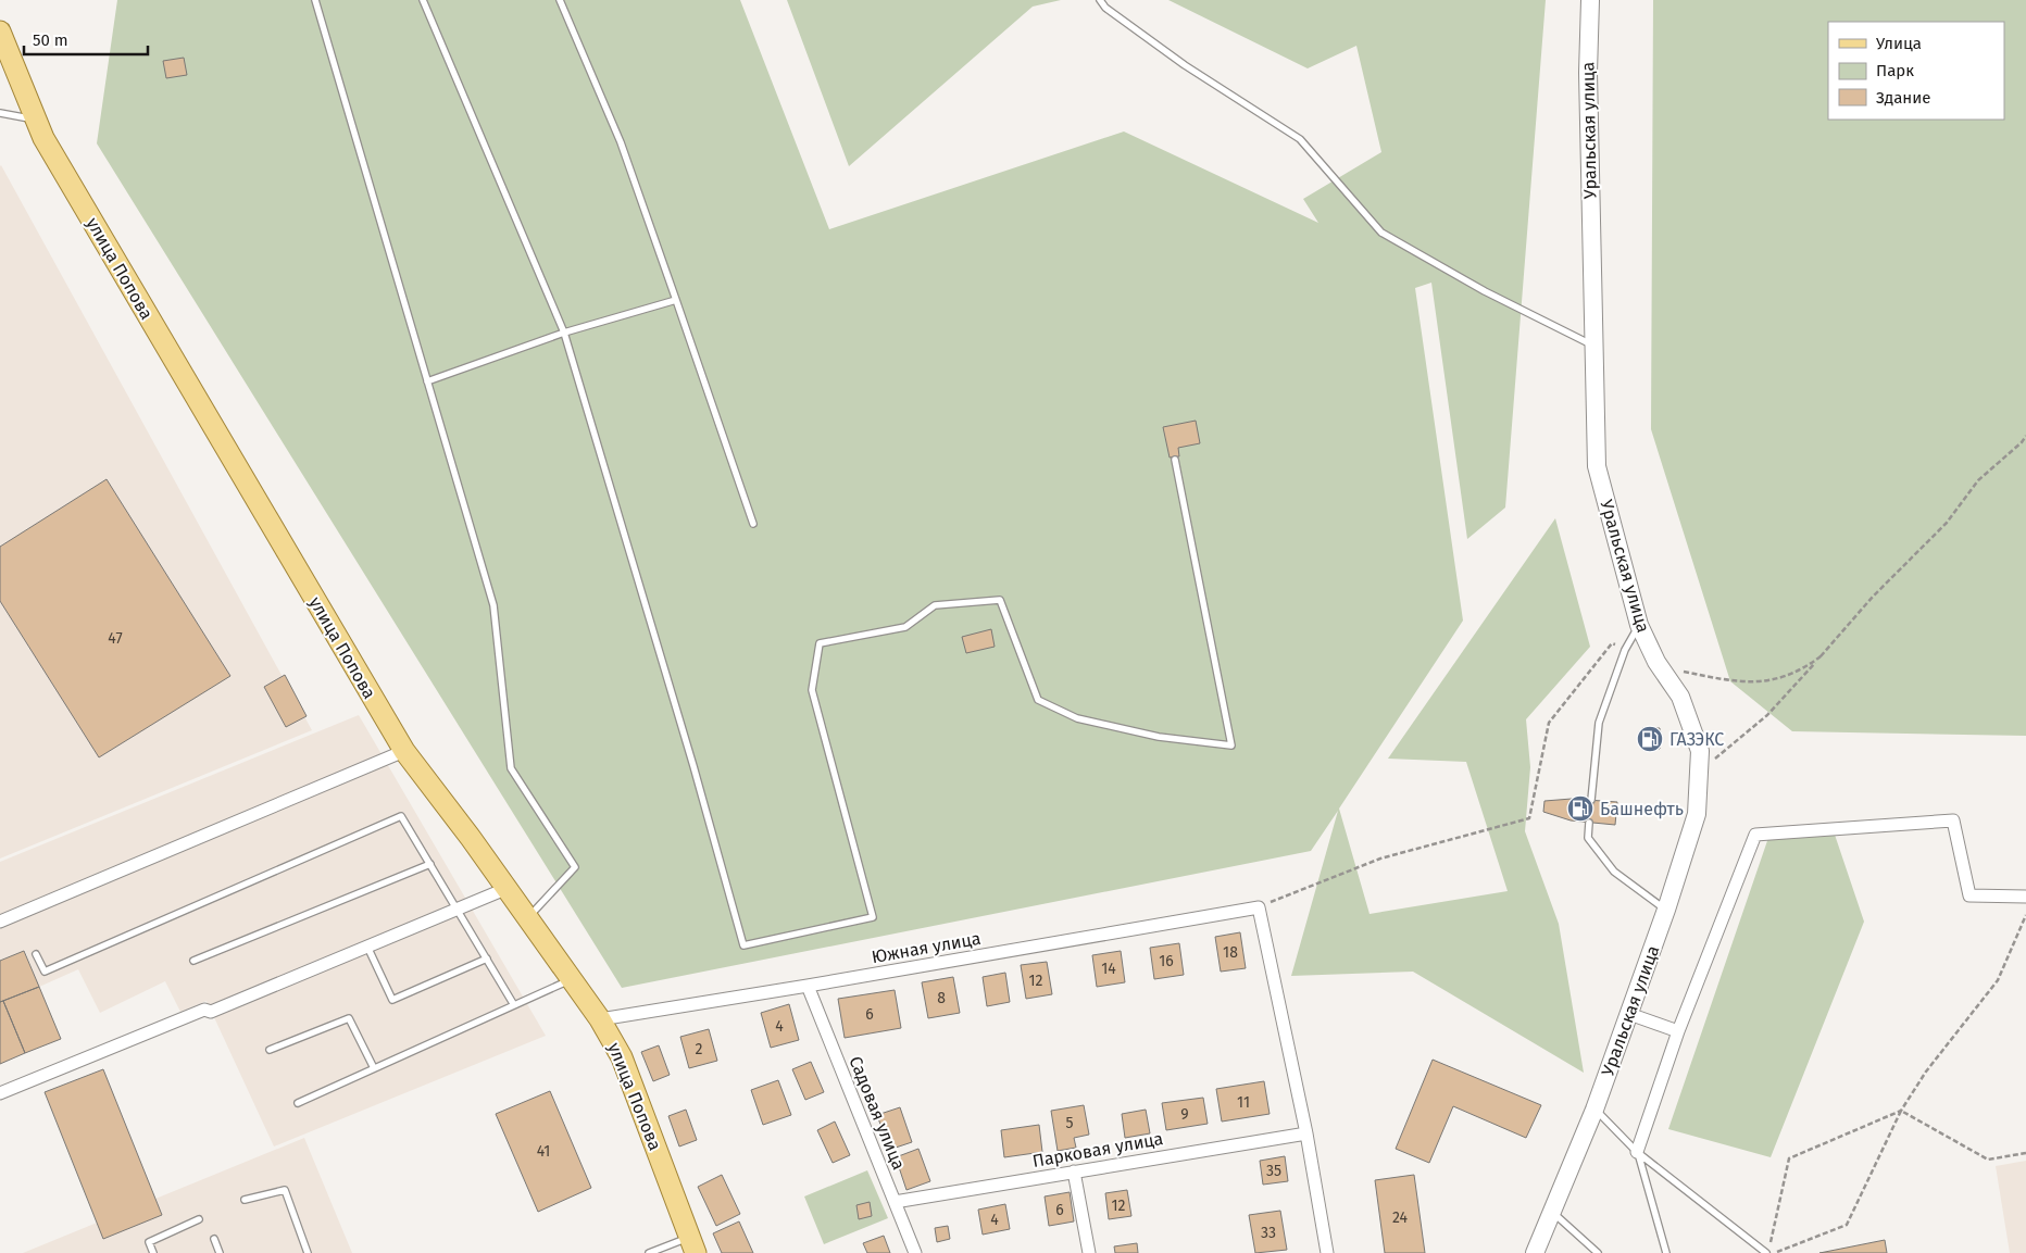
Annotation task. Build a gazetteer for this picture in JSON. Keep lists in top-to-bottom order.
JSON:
{
  "streets": {
    "main road": ["улица Попова"],
    "street": [
      "Уральская улица",
      "Южная улица",
      "Садовая улица",
      "Парковая улица"
    ]
  },
  "crossings": [
    ["улица Попова", "Южная улица"],
    ["Южная улица", "Садовая улица"],
    ["Садовая улица", "Парковая улица"]
  ],
  "places": {
    "fuel station": ["ГАЗЭКС", "Башнефть"]
  },
  "house_numbers": [
    "47",
    "18",
    "16",
    "14",
    "12",
    "8",
    "6",
    "4",
    "2",
    "11",
    "9",
    "5",
    "41",
    "35",
    "12",
    "6",
    "24",
    "4",
    "33"
  ],
  "legend": ["Улица", "Парк", "Здание"],
  "scale_bar": "50 m"
}
